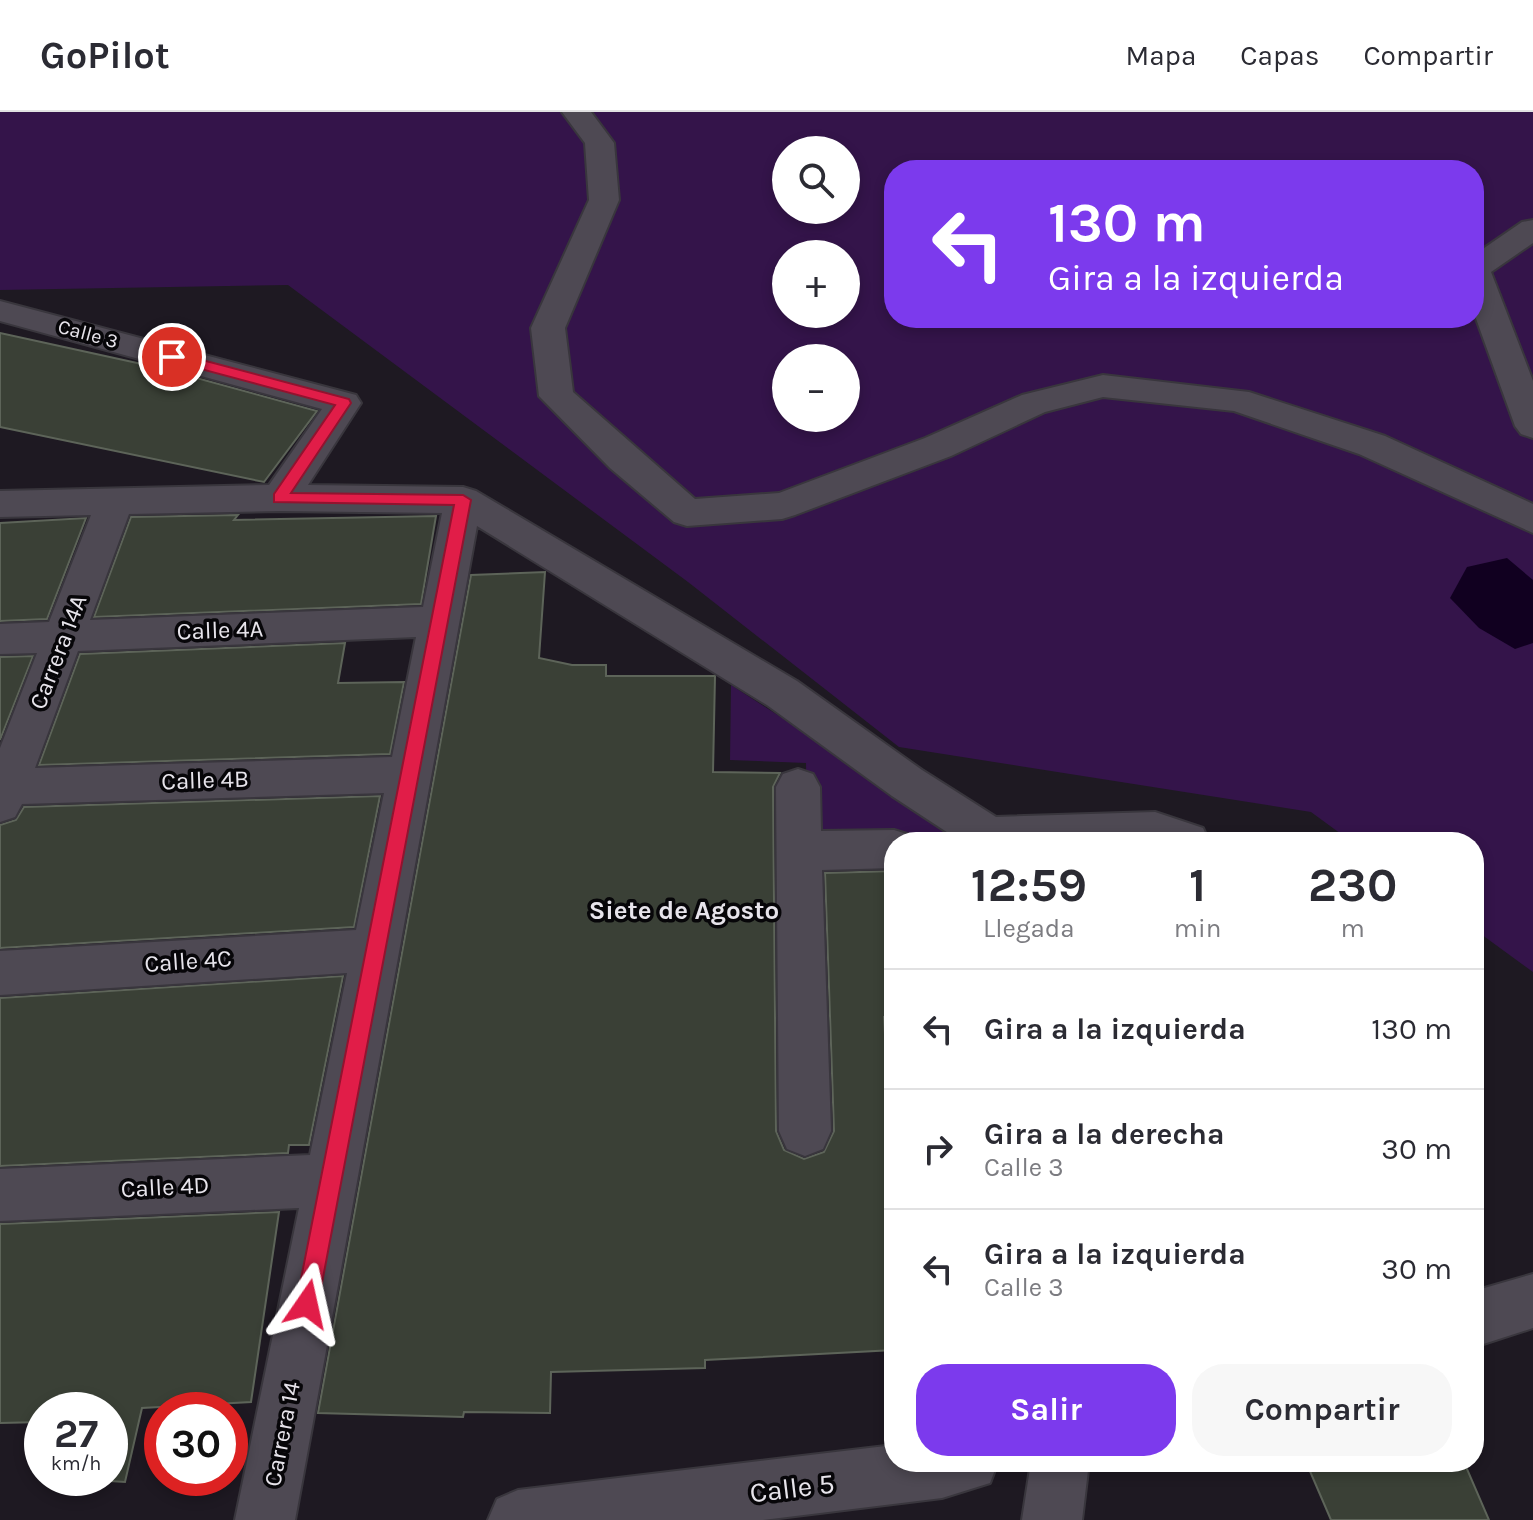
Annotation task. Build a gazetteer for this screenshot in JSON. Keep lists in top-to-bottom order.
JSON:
{
  "streets": {
    "street": [
      "Calle 3",
      "Calle 4A",
      "Carrera 14A",
      "Calle 4B",
      "Calle 4C",
      "Calle 4D",
      "Carrera 14",
      "Calle 5"
    ]
  },
  "crossings": [
    ["Calle 4A", "Carrera 14A"],
    ["Calle 4A", "Carrera 14"],
    ["Carrera 14A", "Calle 4B"],
    ["Calle 4B", "Carrera 14"],
    ["Calle 4C", "Carrera 14"],
    ["Calle 4D", "Carrera 14"]
  ],
  "districts": ["Siete de Agosto"],
  "page": {
    "header": "GoPilot",
    "nav": ["Mapa", "Capas", "Compartir"],
    "map_buttons": ["+", "−"],
    "turn": ["130 m", "Gira a la izquierda"],
    "eta": [
      "12:59",
      "Llegada",
      "1",
      "min",
      "230",
      "m"
    ],
    "list": [
      {
        "name": "Gira a la izquierda",
        "value": "130 m"
      },
      {
        "name": "Gira a la derecha",
        "note": "Calle 3",
        "value": "30 m"
      },
      {
        "name": "Gira a la izquierda",
        "note": "Calle 3",
        "value": "30 m"
      }
    ],
    "buttons": ["Salir", "Compartir"],
    "speed": "27 km/h",
    "limit": "30"
  }
}
